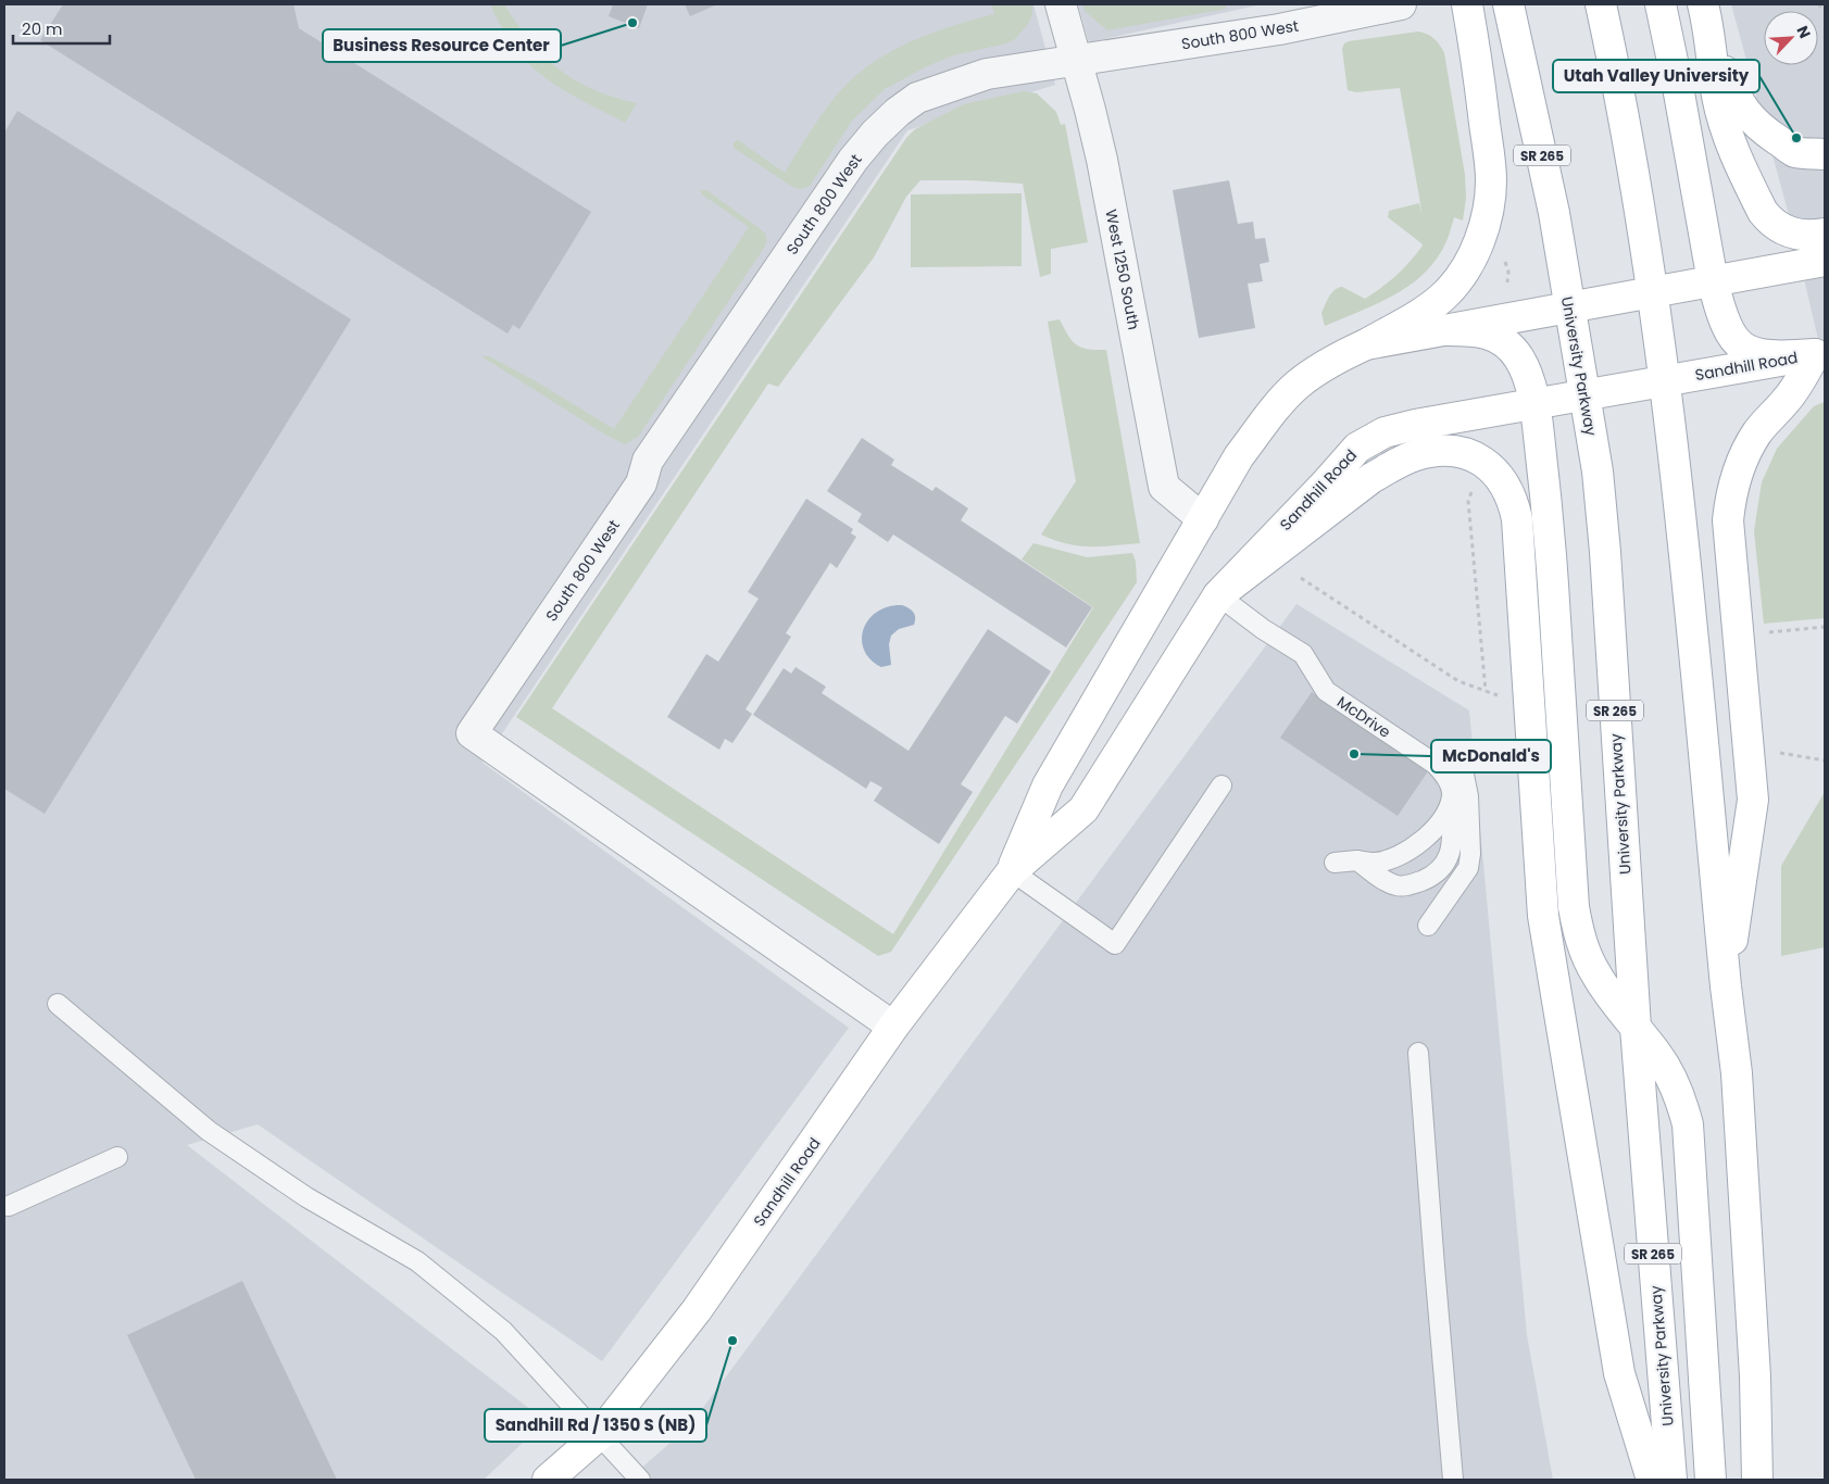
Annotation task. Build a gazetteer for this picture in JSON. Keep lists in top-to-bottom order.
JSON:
{
  "streets": {
    "main road": ["SR 265", "University Parkway", "Sandhill Road"],
    "street": ["South 800 West", "West 1250 South"],
    "lane": ["McDrive"]
  },
  "crossings": [
    ["South 800 West", "West 1250 South"],
    ["South 800 West", "Sandhill Road"],
    ["West 1250 South", "Sandhill Road"],
    ["University Parkway", "Sandhill Road"],
    ["Sandhill Road", "McDrive"]
  ],
  "places": [
    "Business Resource Center",
    "Utah Valley University",
    "McDonald's",
    "Sandhill Rd / 1350 S (NB)"
  ],
  "scale_bar": "20 m",
  "north": "top right"
}
